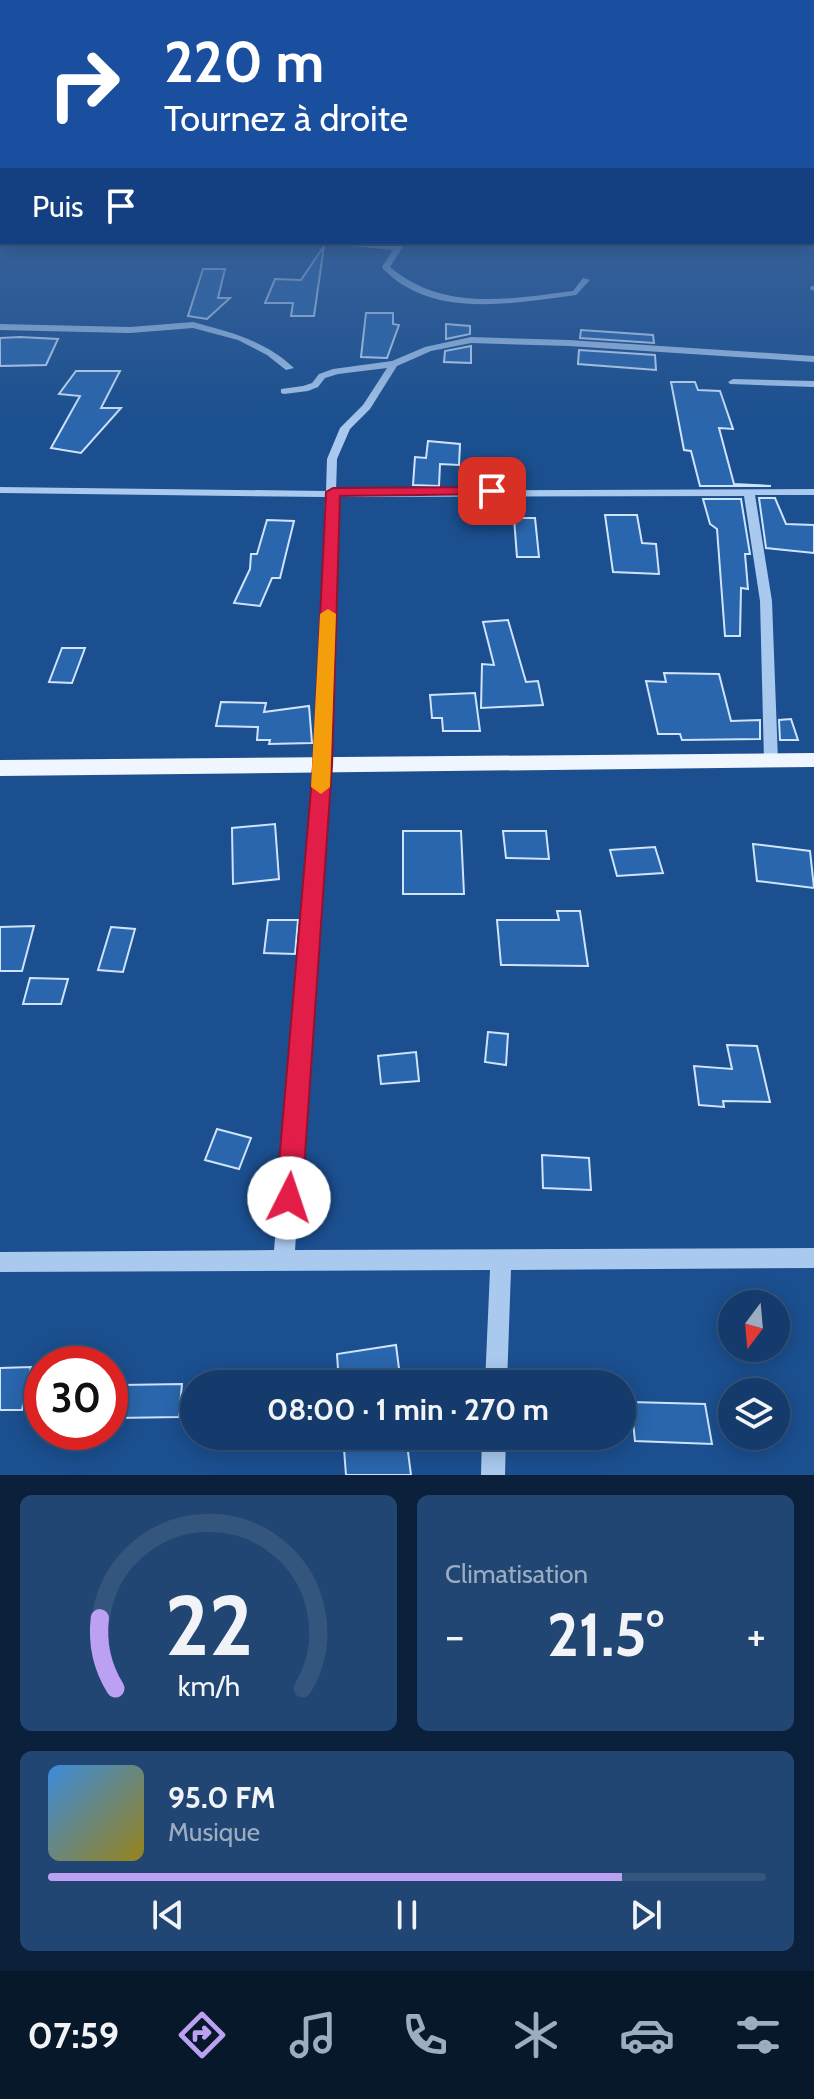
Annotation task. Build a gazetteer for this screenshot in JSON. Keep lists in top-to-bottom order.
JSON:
{
  "north": "bottom",
  "page": {
    "turn": ["220 m", "Tournez à droite"],
    "then": "Puis",
    "limit": "30",
    "trip": "08:00 · 1 min · 270 m",
    "tile": "Climatisation",
    "heat": ["−", "21.5°", "+"],
    "song": ["95.0 FM", "Musique"],
    "tabs": "07:59",
    "gauge": ["22", "km/h"]
  }
}
